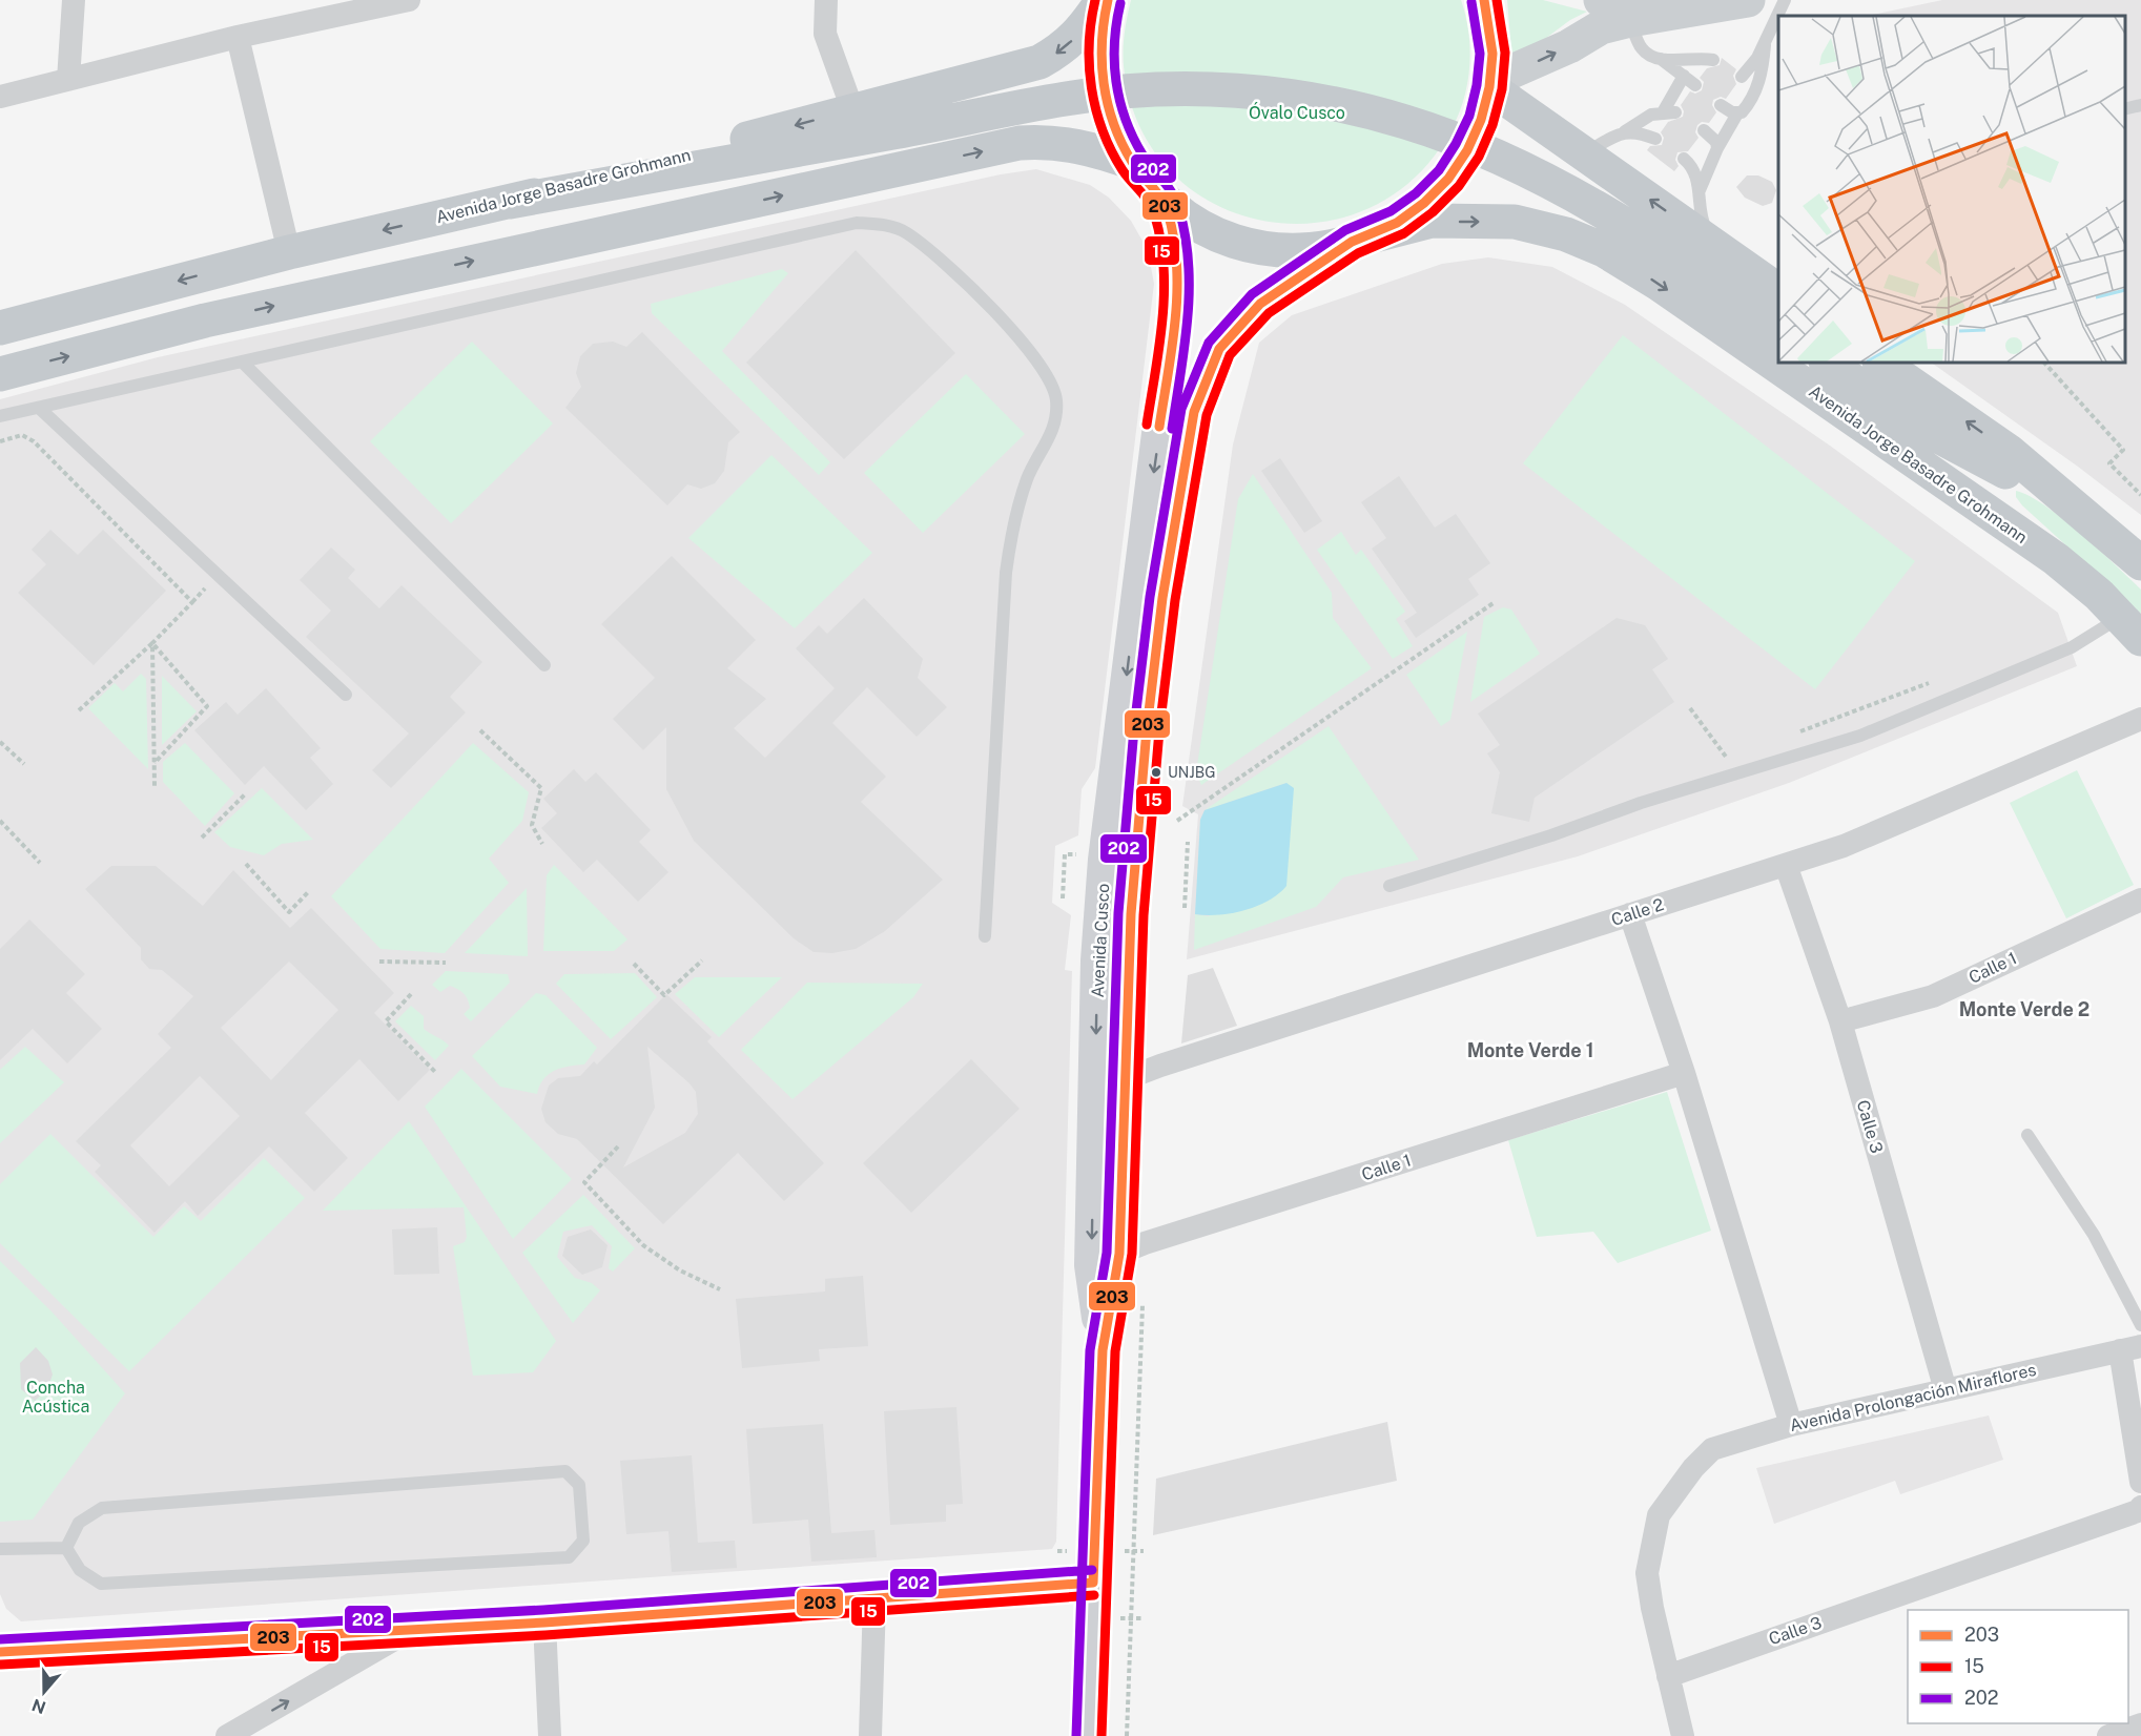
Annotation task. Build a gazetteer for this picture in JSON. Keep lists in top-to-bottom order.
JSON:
{
  "streets": {
    "highway": ["Avenida Jorge Basadre Grohmann"],
    "main road": ["Avenida Cusco"],
    "street": [
      "Calle 2",
      "Calle 1",
      "Calle 3",
      "Avenida Prolongación Miraflores"
    ]
  },
  "crossings": [
    ["Avenida Jorge Basadre Grohmann", "Avenida Cusco"],
    ["Calle 2", "Avenida Cusco"],
    ["Calle 2", "Calle 3"],
    ["Avenida Cusco", "Calle 1"],
    ["Calle 1", "Calle 3"],
    ["Calle 3", "Avenida Prolongación Miraflores"]
  ],
  "districts": ["Monte Verde 2", "Monte Verde 1"],
  "parks": ["Óvalo Cusco", "Concha Acústica"],
  "places": ["UNJBG"],
  "lines": ["transit line 203", "transit line 15", "transit line 202"],
  "legend": ["203", "15", "202"],
  "north": "bottom"
}
